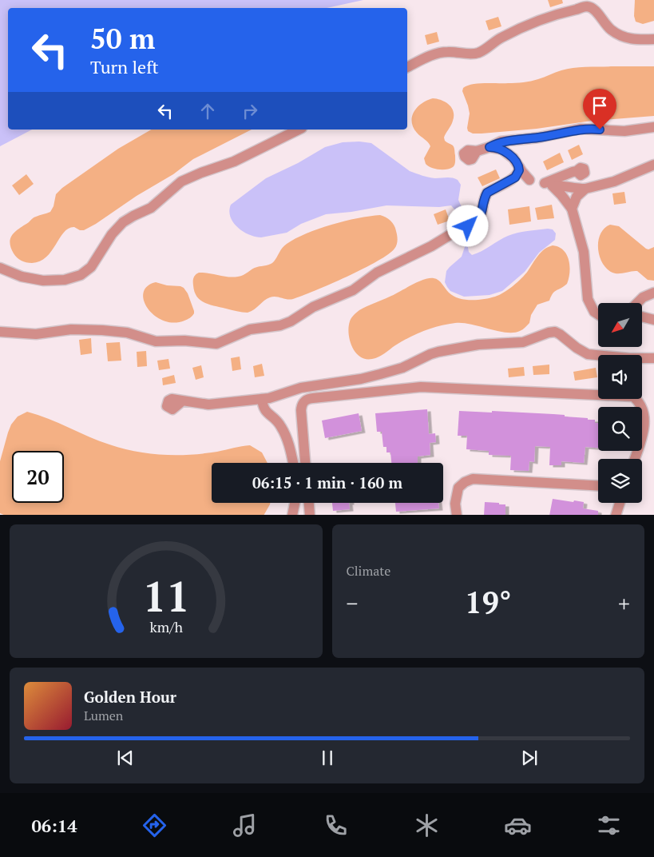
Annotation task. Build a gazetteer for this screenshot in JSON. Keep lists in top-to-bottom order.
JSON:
{
  "north": "bottom left",
  "page": {
    "turn": ["50 m", "Turn left"],
    "limit": "20",
    "trip": "06:15 · 1 min · 160 m",
    "tile": "Climate",
    "heat": ["−", "19°", "+"],
    "song": ["Golden Hour", "Lumen"],
    "tabs": "06:14",
    "gauge": ["11", "km/h"]
  }
}
